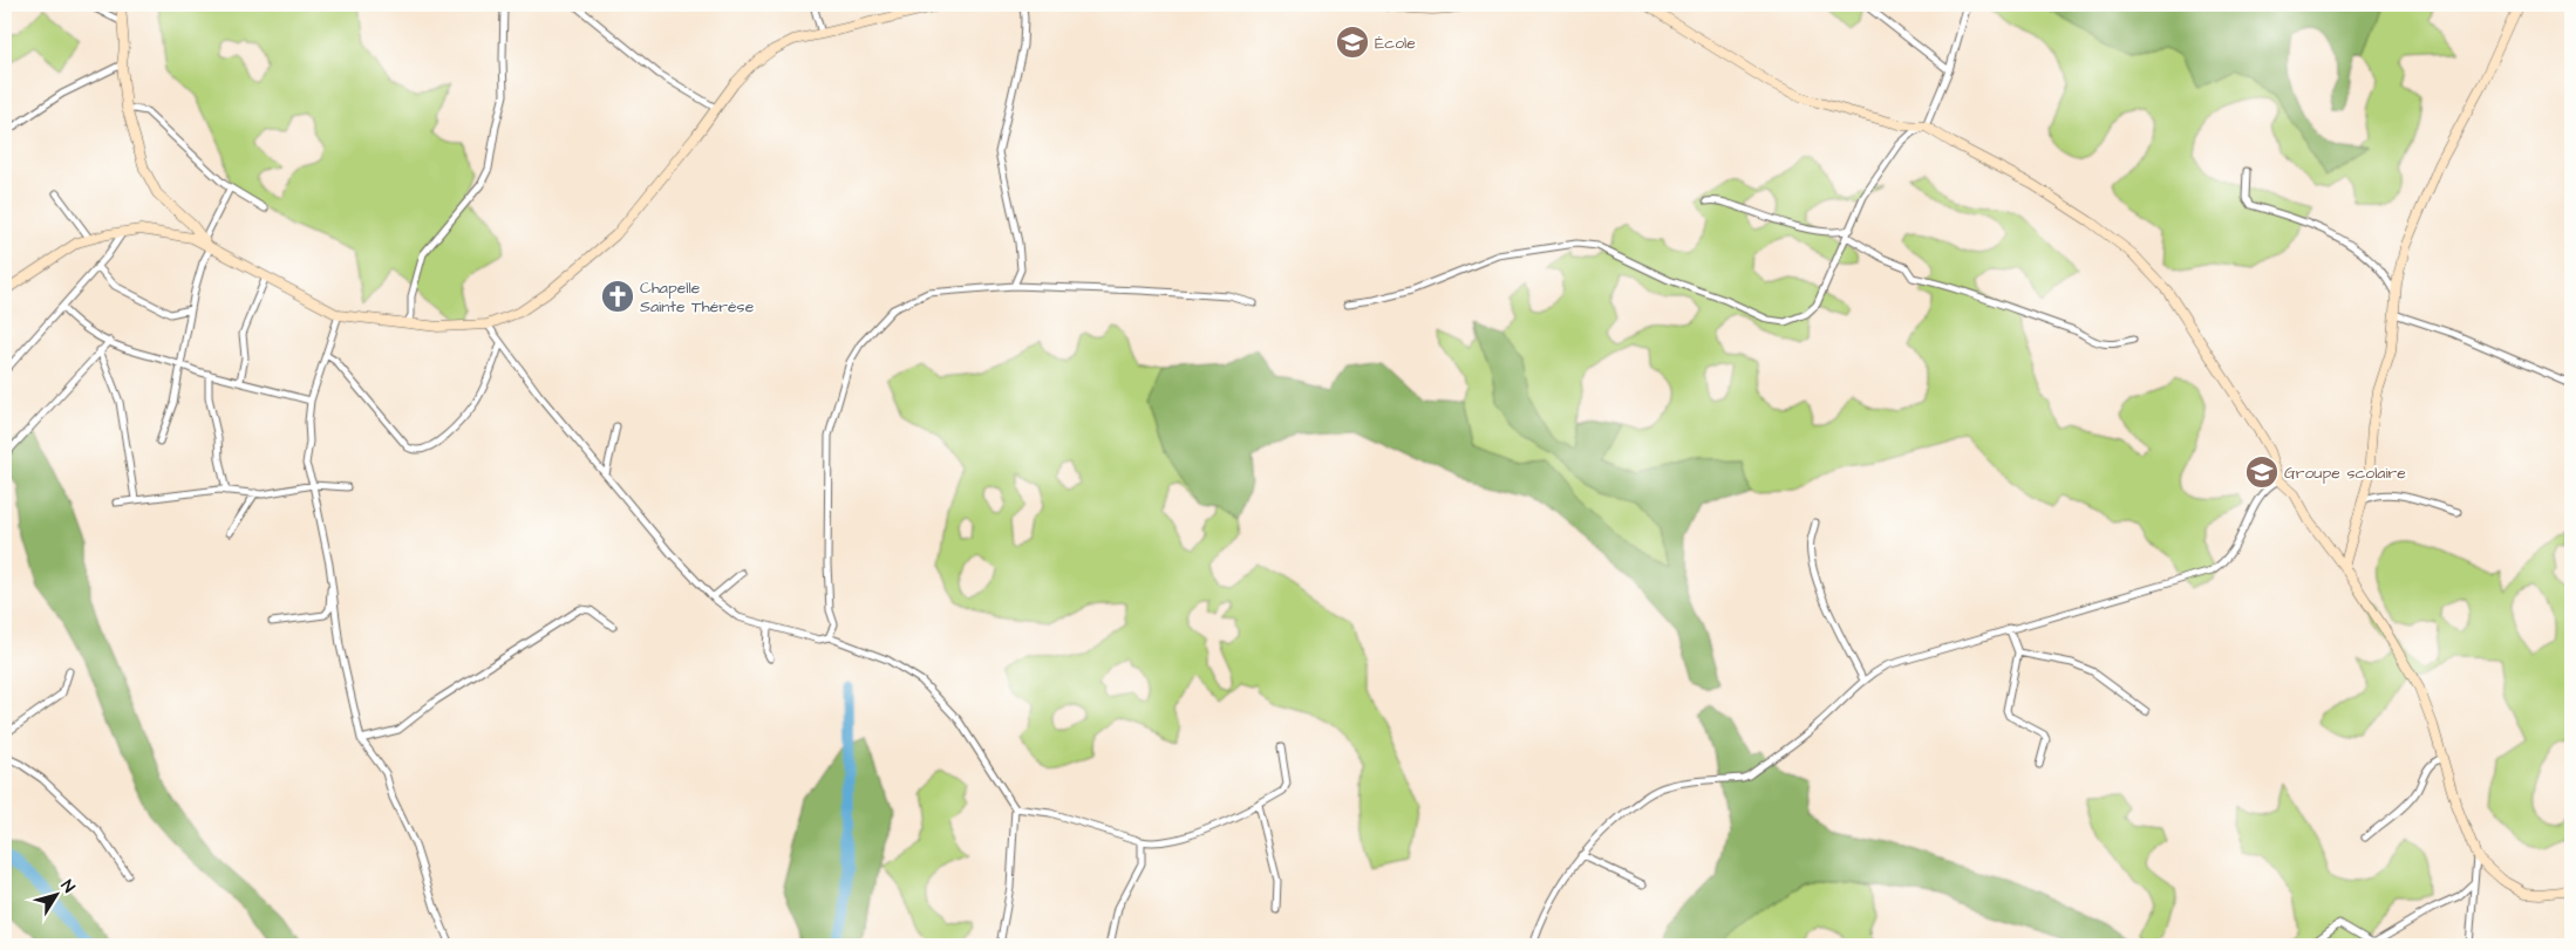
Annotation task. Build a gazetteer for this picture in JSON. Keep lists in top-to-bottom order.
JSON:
{
  "places": {
    "school or university": ["École", "Groupe scolaire"],
    "church": ["Chapelle Sainte Thérèse"]
  },
  "north": "top right"
}
